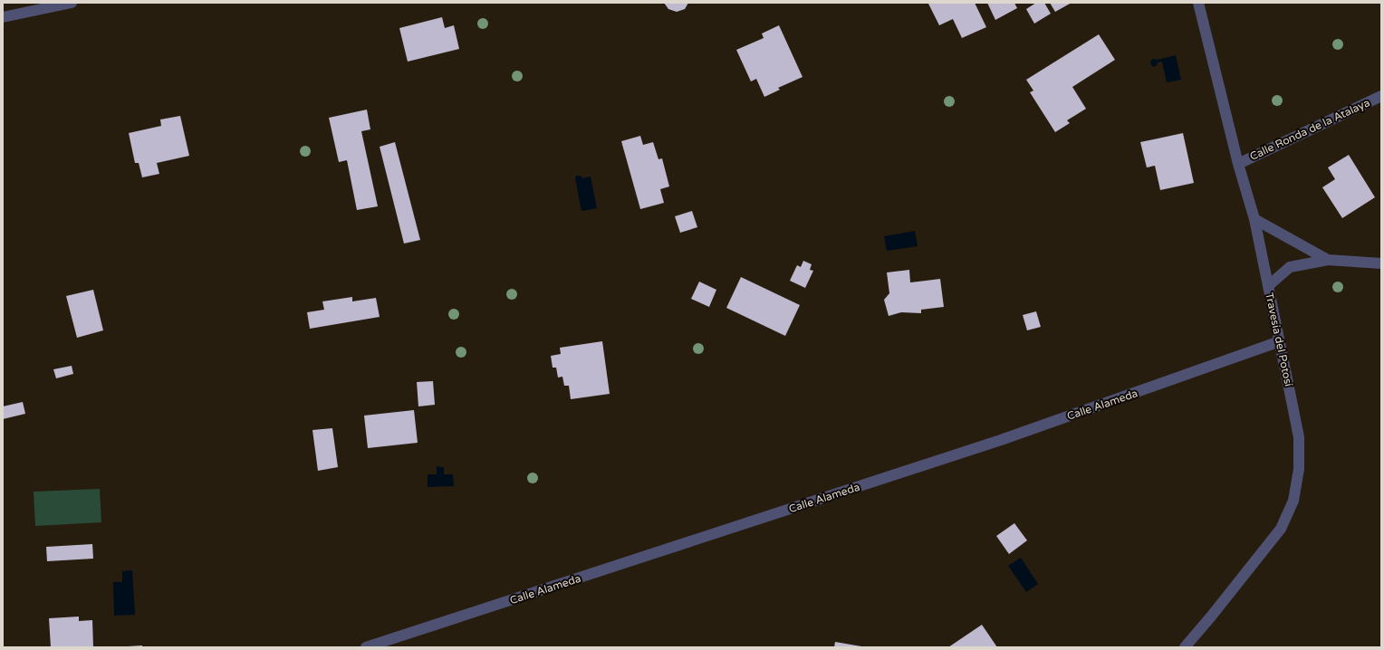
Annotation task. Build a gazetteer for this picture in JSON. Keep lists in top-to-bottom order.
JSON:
{
  "streets": {
    "street": ["Calle Ronda de la Atalaya", "Travesía del Potosí", "Calle Alameda"]
  },
  "crossings": [
    ["Calle Ronda de la Atalaya", "Travesía del Potosí"],
    ["Travesía del Potosí", "Calle Alameda"]
  ]
}
